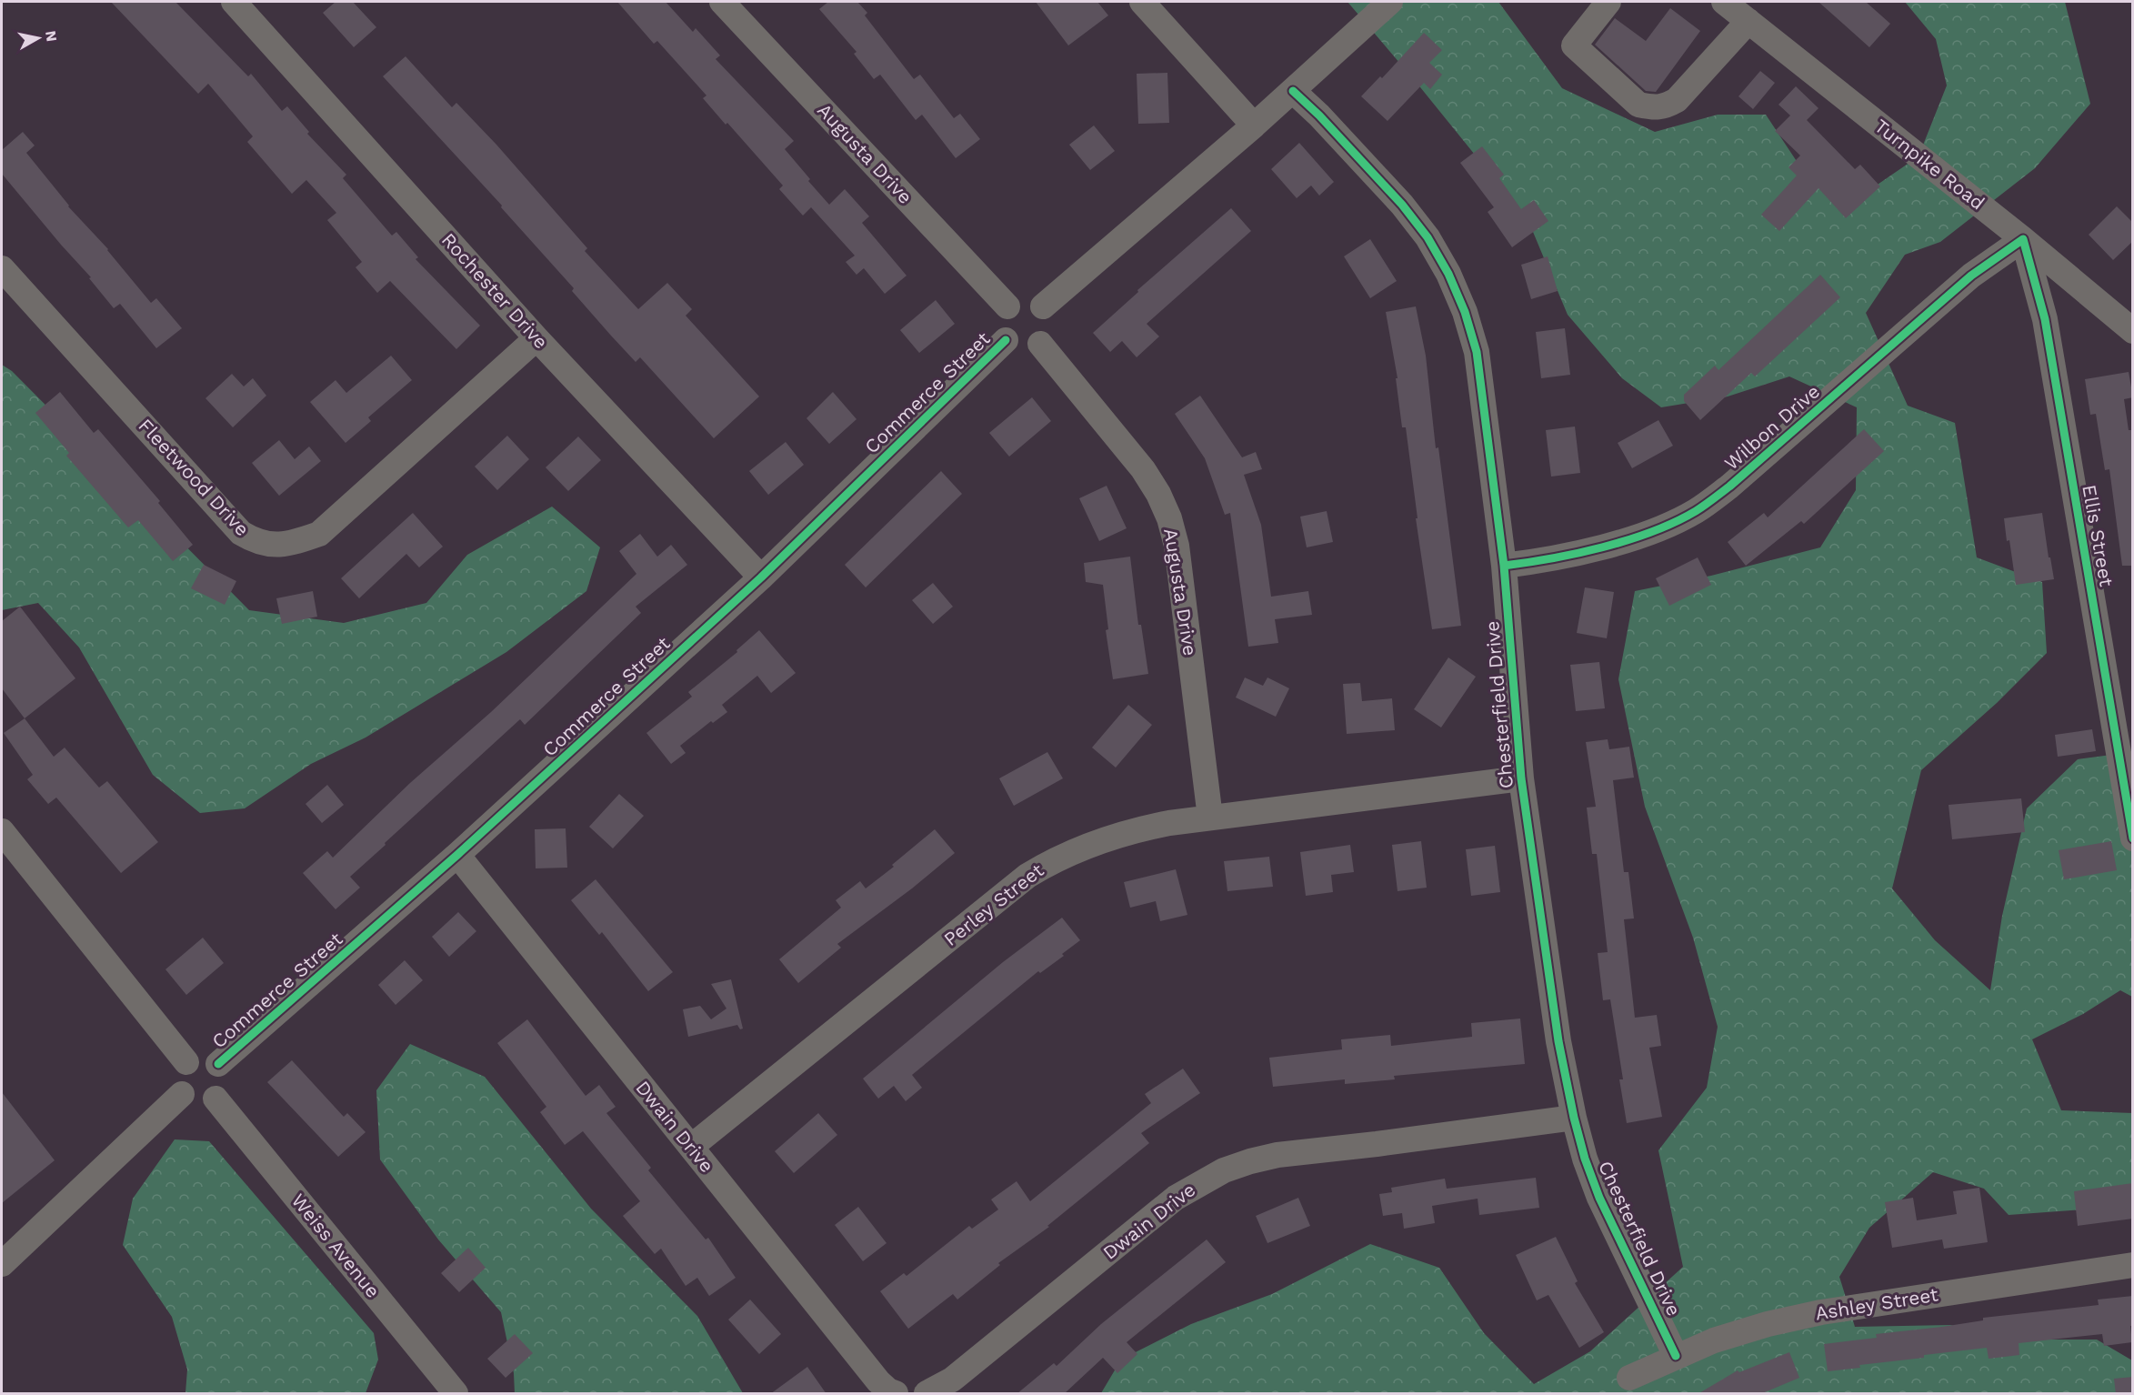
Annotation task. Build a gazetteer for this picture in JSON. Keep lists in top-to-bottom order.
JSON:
{
  "streets": {
    "street": [
      "Augusta Drive",
      "Turnpike Road",
      "Rochester Drive",
      "Commerce Street",
      "Wilbon Drive",
      "Fleetwood Drive",
      "Ellis Street",
      "Chesterfield Drive",
      "Perley Street",
      "Dwain Drive",
      "Weiss Avenue",
      "Ashley Street"
    ]
  },
  "crossings": [
    ["Augusta Drive", "Commerce Street"],
    ["Augusta Drive", "Perley Street"],
    ["Turnpike Road", "Wilbon Drive"],
    ["Turnpike Road", "Ellis Street"],
    ["Rochester Drive", "Commerce Street"],
    ["Rochester Drive", "Fleetwood Drive"],
    ["Commerce Street", "Dwain Drive"],
    ["Commerce Street", "Weiss Avenue"],
    ["Wilbon Drive", "Ellis Street"],
    ["Wilbon Drive", "Chesterfield Drive"],
    ["Chesterfield Drive", "Perley Street"],
    ["Chesterfield Drive", "Dwain Drive"],
    ["Chesterfield Drive", "Ashley Street"],
    ["Perley Street", "Dwain Drive"]
  ],
  "north": "right"
}
